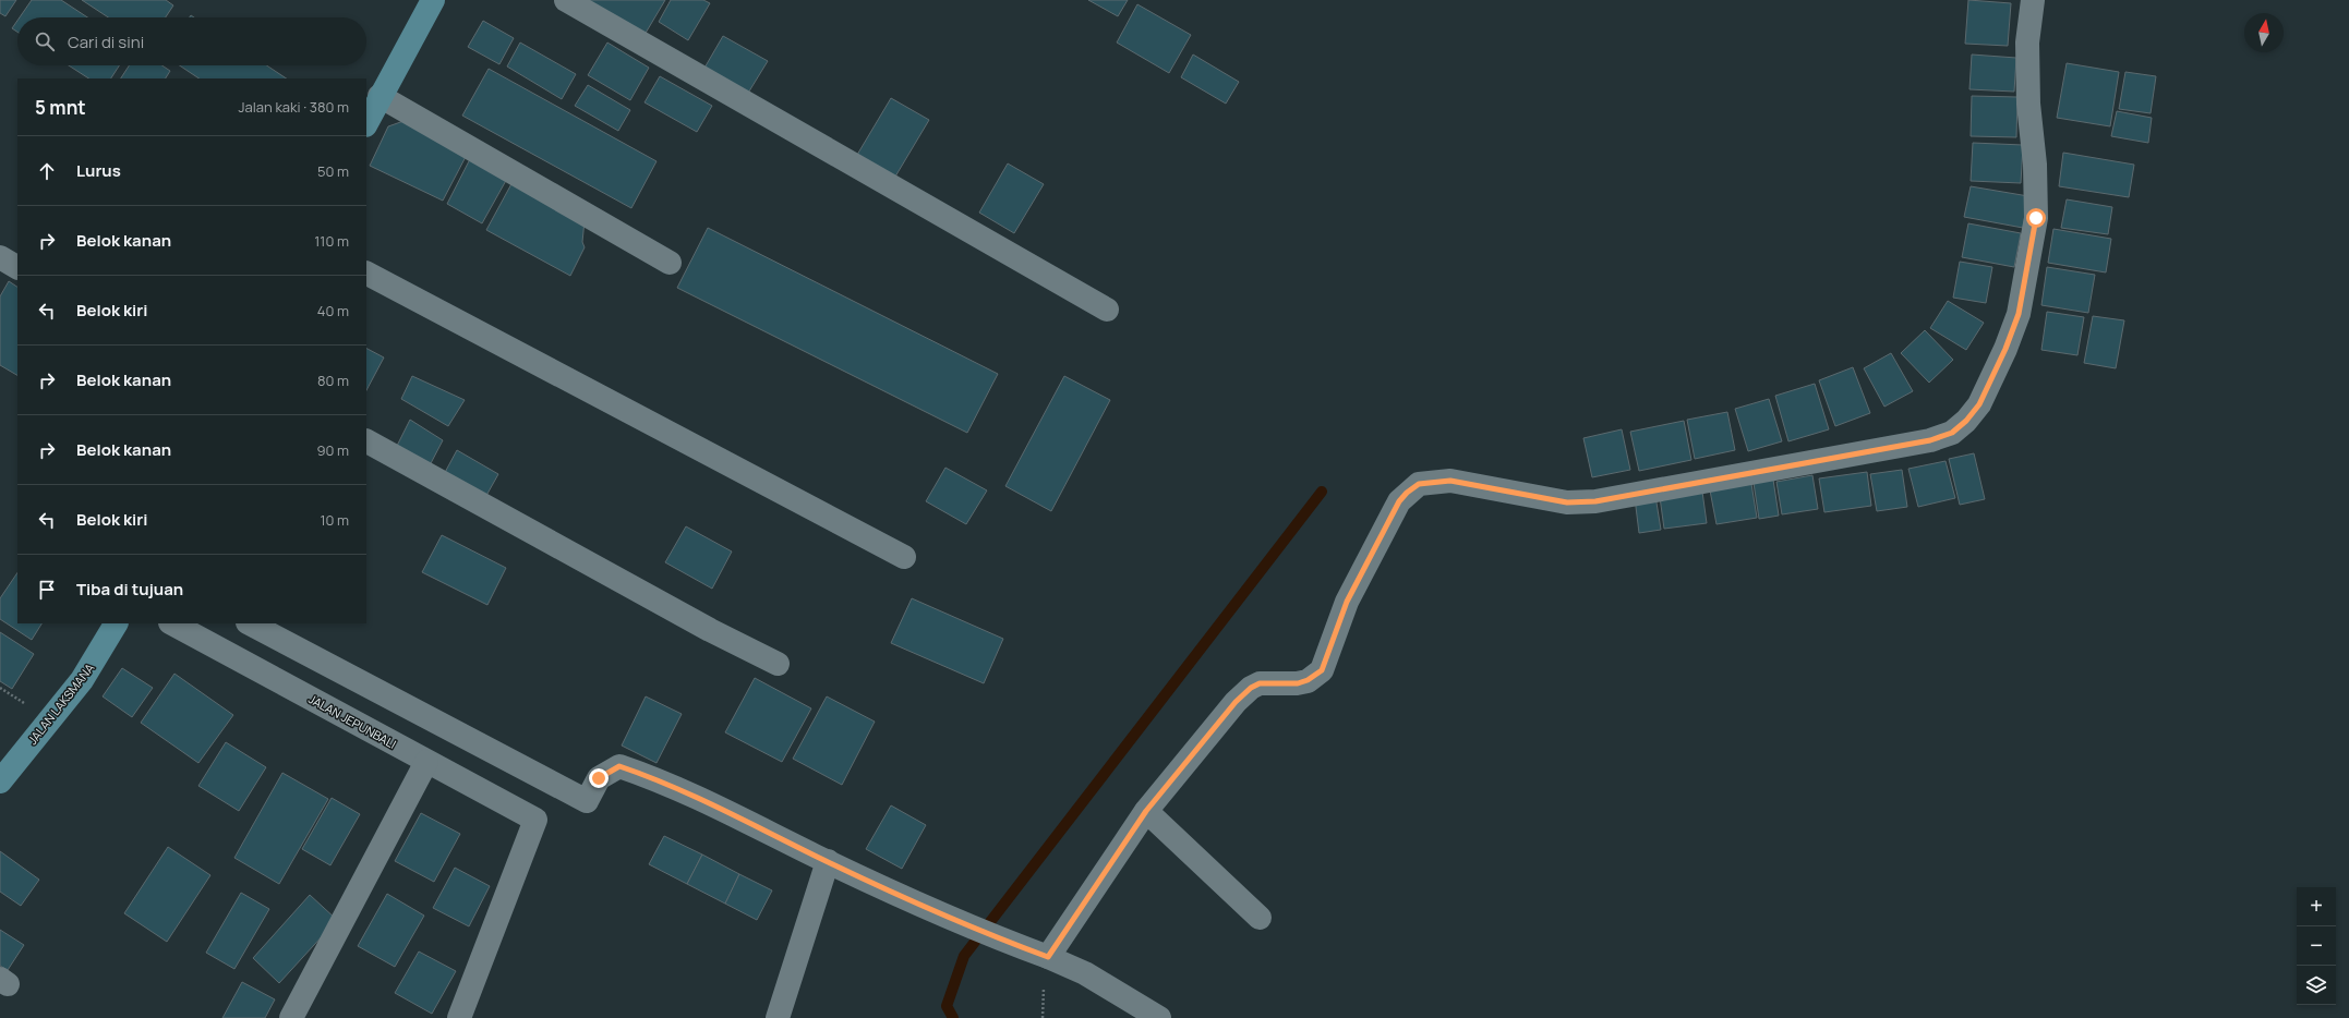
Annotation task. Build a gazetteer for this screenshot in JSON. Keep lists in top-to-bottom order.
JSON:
{
  "streets": {
    "street": ["JALAN LAKSMANA", "JALAN JEPUNBALI"]
  },
  "north": "top",
  "page": {
    "search": "Cari di sini",
    "heading": ["5 mnt", "Jalan kaki · 380 m"],
    "list": [
      ["Lurus", "50 m"],
      ["Belok kanan", "110 m"],
      ["Belok kiri", "40 m"],
      ["Belok kanan", "80 m"],
      ["Belok kanan", "90 m"],
      ["Belok kiri", "10 m"],
      "Tiba di tujuan"
    ],
    "map_buttons": ["+", "−"]
  }
}
